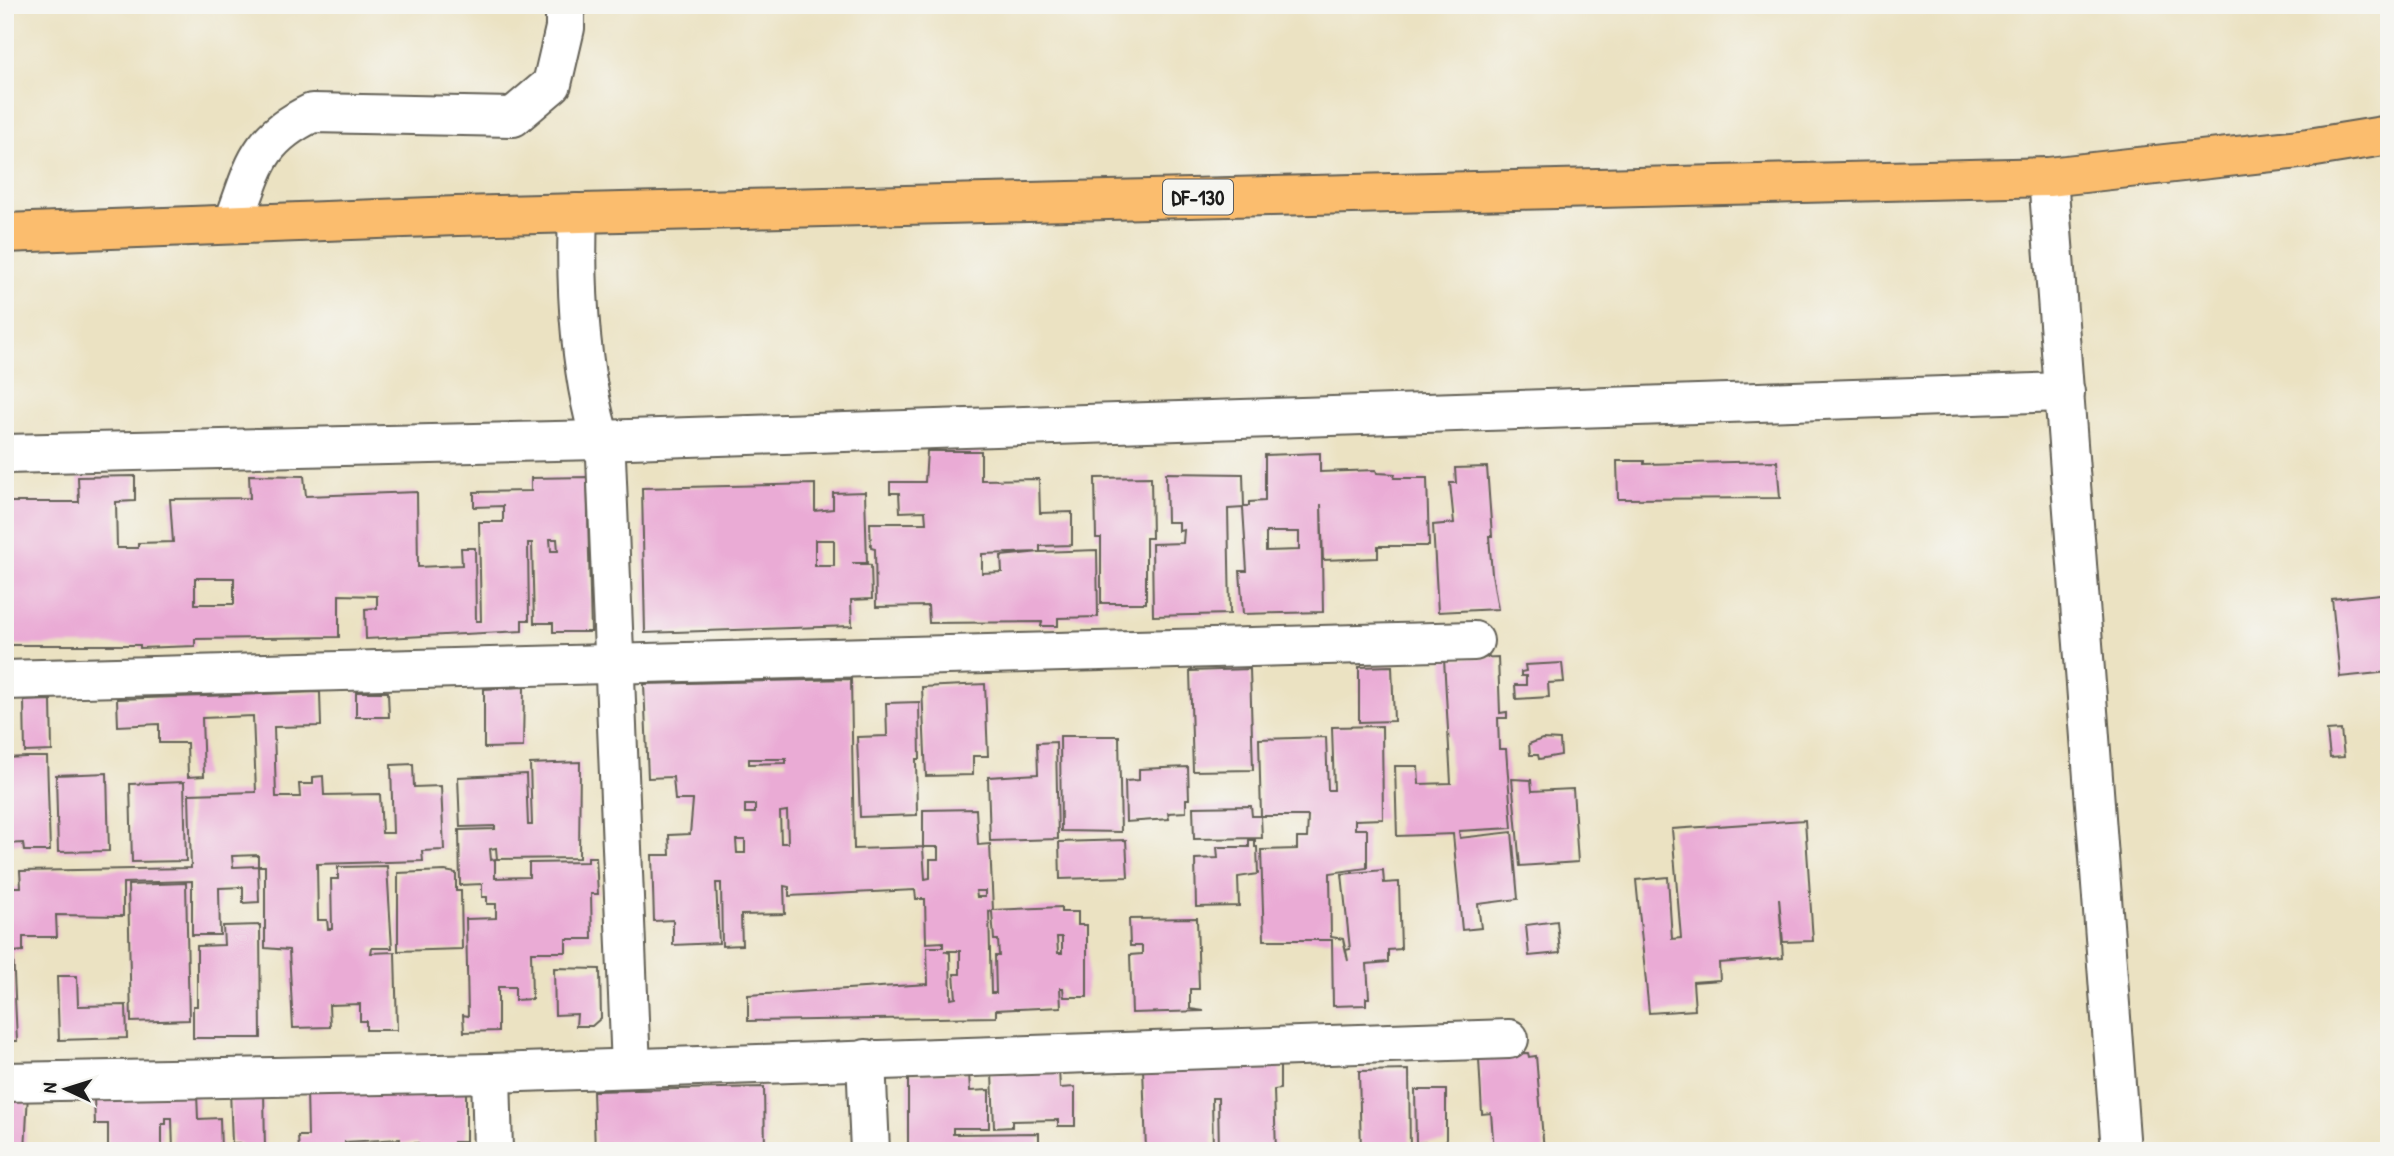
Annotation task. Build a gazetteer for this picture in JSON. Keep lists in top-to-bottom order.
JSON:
{
  "streets": {
    "main road": ["DF-130"]
  },
  "north": "left"
}
